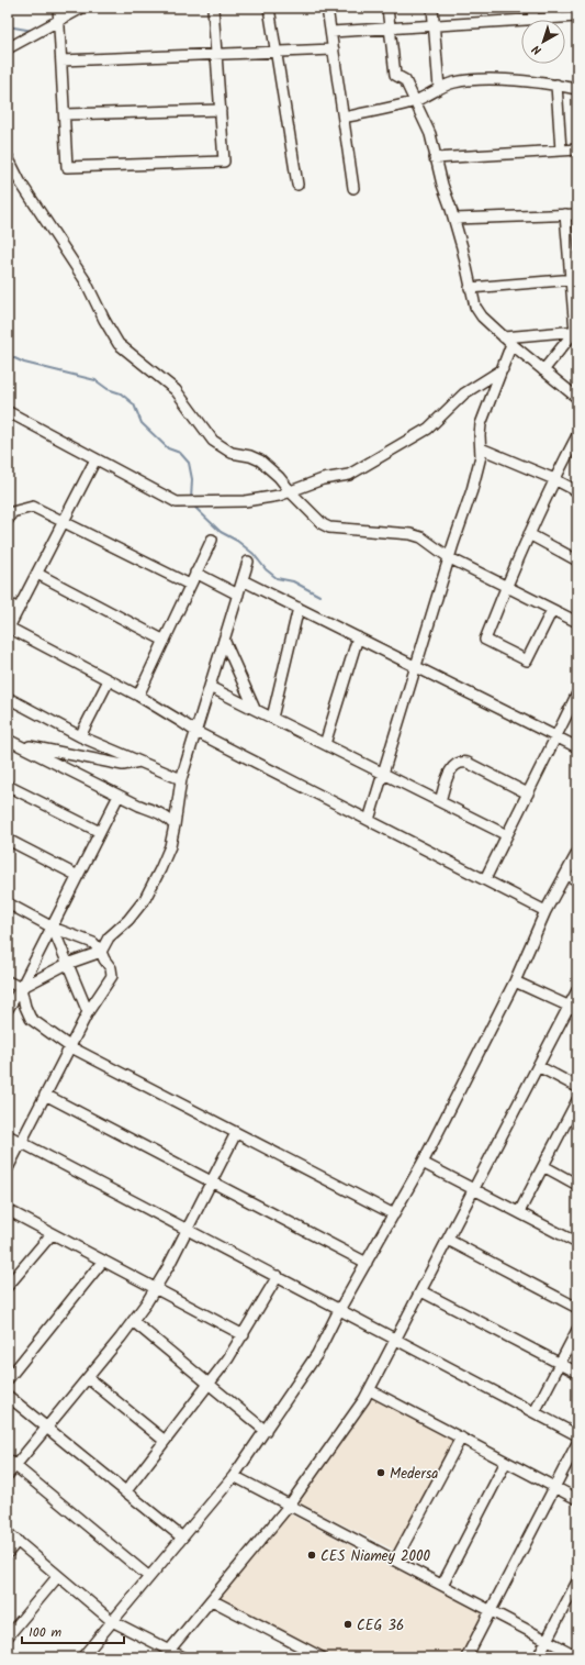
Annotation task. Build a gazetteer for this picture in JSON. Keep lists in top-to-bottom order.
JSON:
{
  "places": ["Medersa", "CES Niamey 2000", "CEG 36"],
  "scale_bar": "100 m",
  "north": "bottom left"
}
